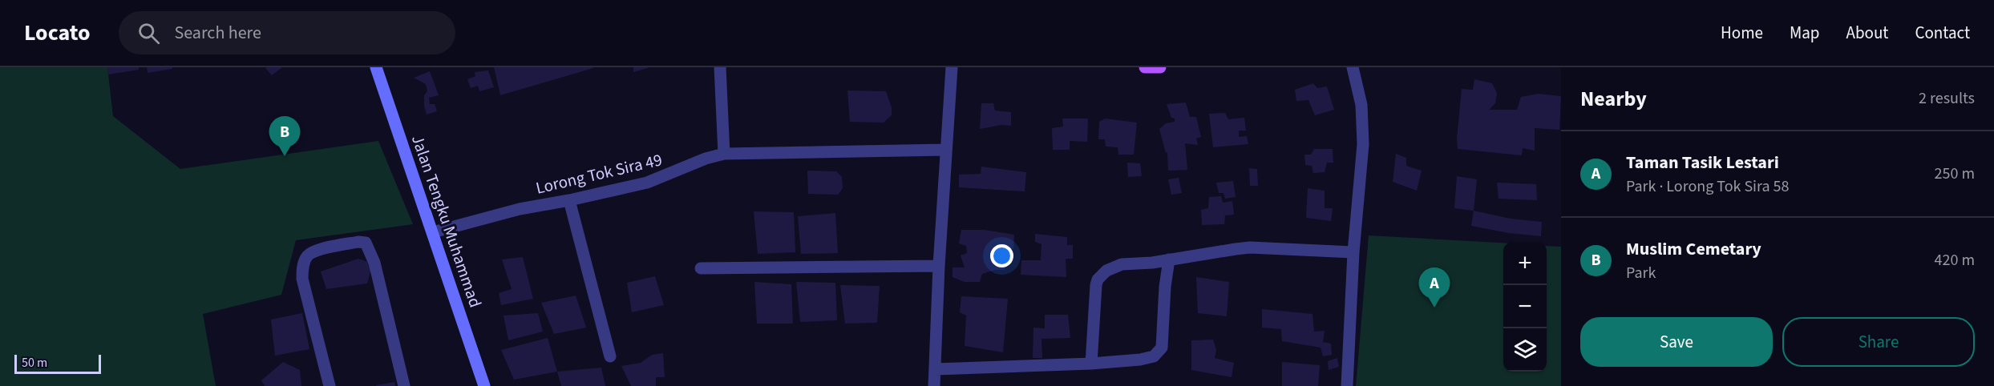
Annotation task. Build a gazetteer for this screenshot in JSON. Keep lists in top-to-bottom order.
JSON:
{
  "streets": {
    "main road": ["Jalan Tengku Muhammad"],
    "street": ["Lorong Tok Sira 49"]
  },
  "crossings": [
    ["Lorong Tok Sira 49", "Jalan Tengku Muhammad"]
  ],
  "scale_bar": "50 m",
  "page": {
    "header": "Locato",
    "search": "Search here",
    "nav": [
      "Home",
      "Map",
      "About",
      "Contact"
    ],
    "heading": ["Nearby", "2 results"],
    "pins": ["B", "A"],
    "list": [
      {
        "mark": "A",
        "name": "Taman Tasik Lestari",
        "note": "Park · Lorong Tok Sira 58",
        "value": "250 m"
      },
      {
        "mark": "B",
        "name": "Muslim Cemetary",
        "note": "Park",
        "value": "420 m"
      }
    ],
    "map_buttons": ["+", "−"],
    "buttons": ["Save", "Share"],
    "scale": "50 m"
  }
}
